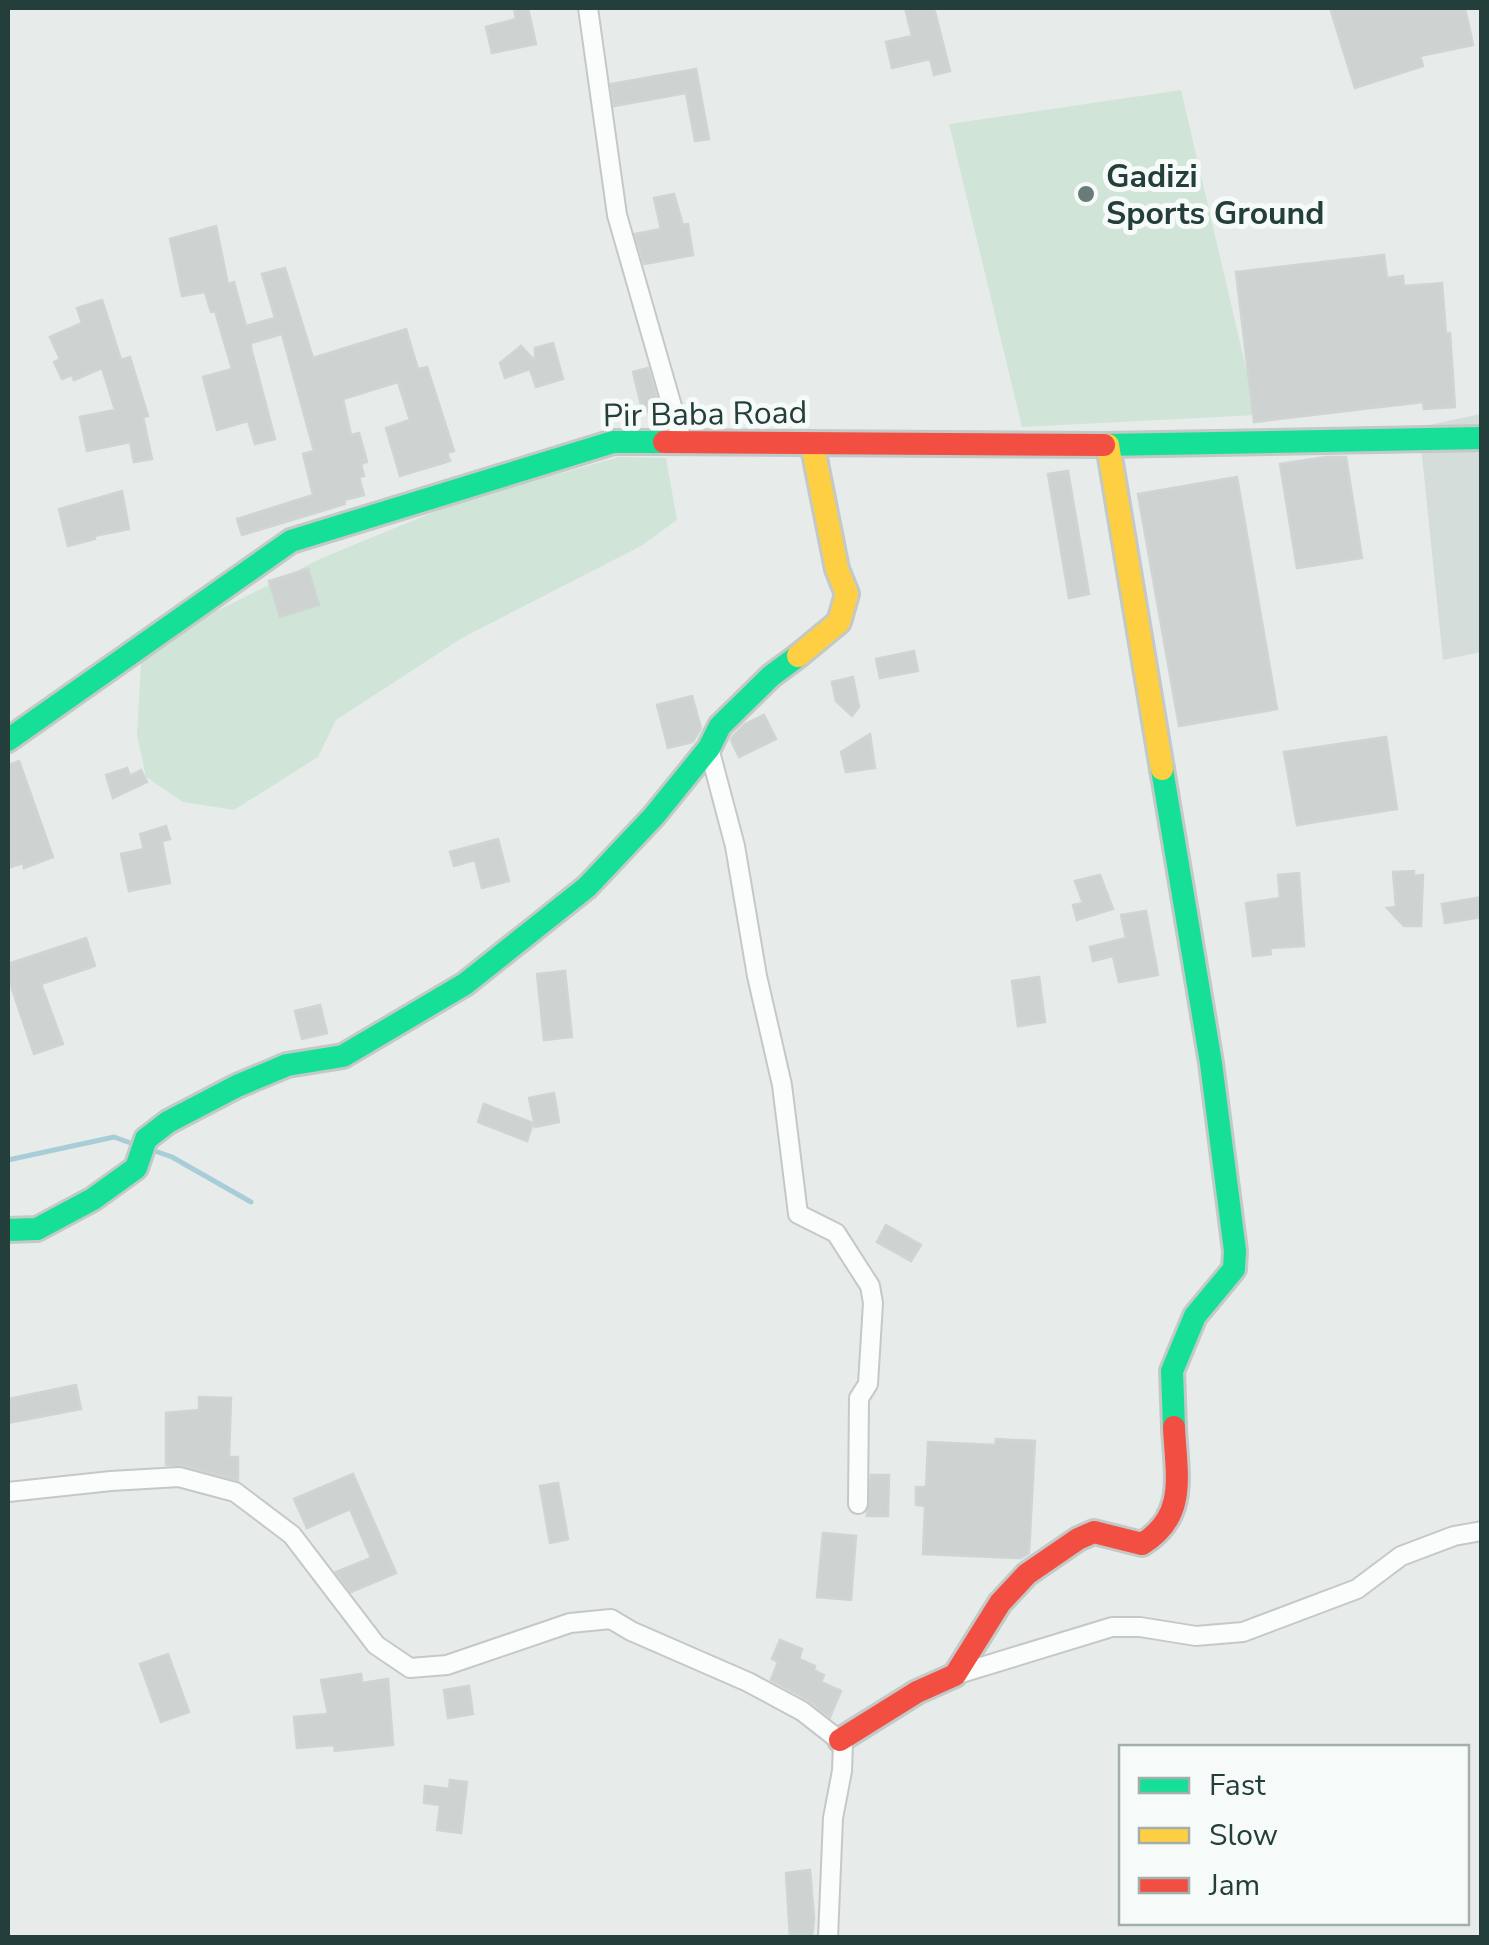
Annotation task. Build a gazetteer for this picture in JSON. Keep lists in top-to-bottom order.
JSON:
{
  "streets": {
    "street": ["Pir Baba Road"]
  },
  "places": ["Gadizi Sports Ground"],
  "legend": ["Fast", "Slow", "Jam"]
}
